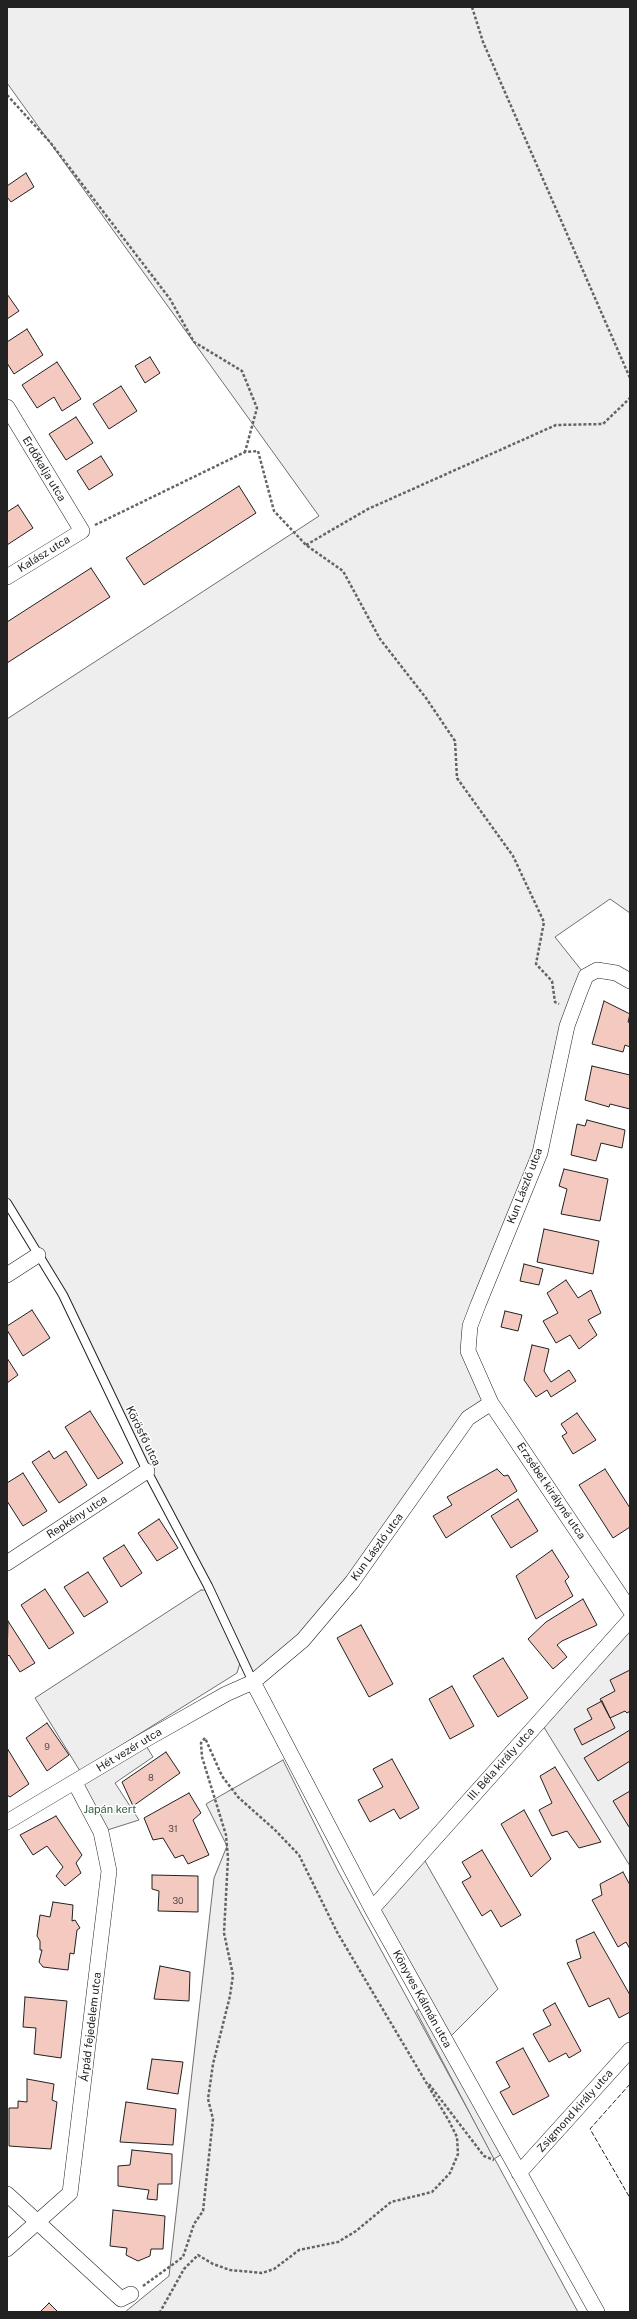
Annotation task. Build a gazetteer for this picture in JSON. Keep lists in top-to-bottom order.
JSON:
{
  "streets": {
    "street": [
      "Erdőkalja utca",
      "Kalász utca",
      "Kun László utca",
      "Erzsébet királyné utca",
      "Repkény utca",
      "Hét vezér utca",
      "III. Béla király utca",
      "Könyves Kálmán utca",
      "Árpád fejedelem utca",
      "Zsigmond király utca"
    ],
    "lane": ["Körösfő utca"]
  },
  "crossings": [
    ["Erdőkalja utca", "Kalász utca"],
    ["Kun László utca", "Körösfő utca"],
    ["Kun László utca", "Erzsébet királyné utca"],
    ["Kun László utca", "Hét vezér utca"],
    ["Kun László utca", "Könyves Kálmán utca"],
    ["Körösfő utca", "Repkény utca"],
    ["Körösfő utca", "Hét vezér utca"],
    ["Körösfő utca", "Könyves Kálmán utca"],
    ["Hét vezér utca", "Könyves Kálmán utca"],
    ["Hét vezér utca", "Árpád fejedelem utca"],
    ["III. Béla király utca", "Könyves Kálmán utca"],
    ["Könyves Kálmán utca", "Zsigmond király utca"]
  ],
  "parks": ["Japán kert"],
  "house_numbers": [
    "9",
    "8",
    "31",
    "30"
  ]
}
